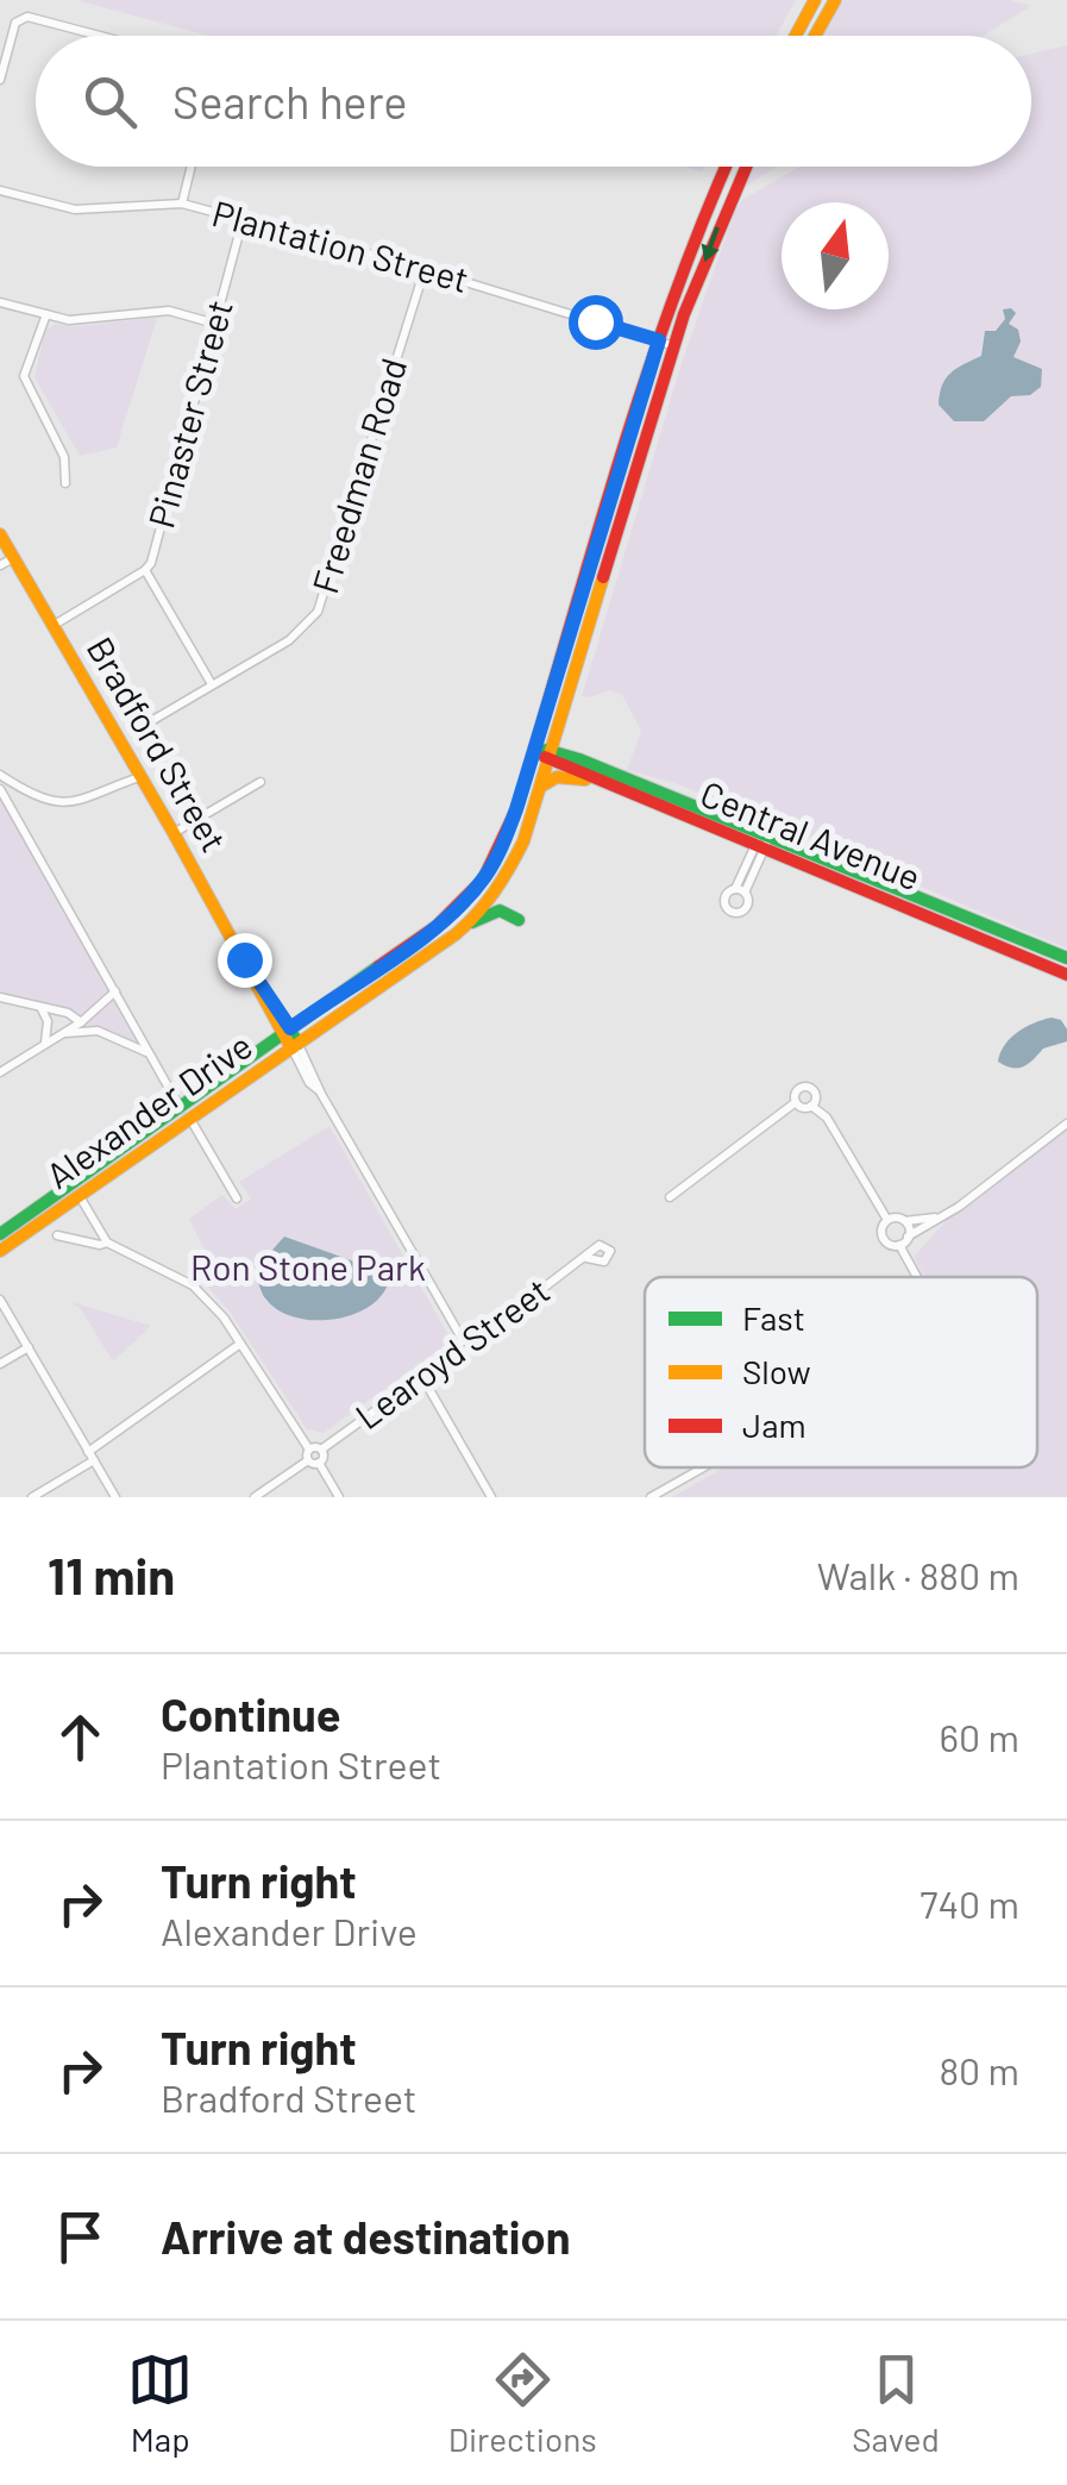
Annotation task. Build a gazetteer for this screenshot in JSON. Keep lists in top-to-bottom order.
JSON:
{
  "streets": {
    "main road": ["Bradford Street", "Central Avenue", "Alexander Drive"],
    "street": [
      "Plantation Street",
      "Pinaster Street",
      "Freedman Road",
      "Learoyd Street"
    ]
  },
  "crossings": [
    ["Plantation Street", "Pinaster Street"],
    ["Plantation Street", "Freedman Road"],
    ["Plantation Street", "Alexander Drive"],
    ["Pinaster Street", "Bradford Street"],
    ["Bradford Street", "Alexander Drive"],
    ["Bradford Street", "Learoyd Street"],
    ["Central Avenue", "Alexander Drive"]
  ],
  "parks": ["Ron Stone Park"],
  "legend": ["Fast", "Slow", "Jam"],
  "north": "top",
  "page": {
    "search": "Search here",
    "heading": ["11 min", "Walk · 880 m"],
    "list": [
      ["Continue", "Plantation Street", "60 m"],
      ["Turn right", "Alexander Drive", "740 m"],
      ["Turn right", "Bradford Street", "80 m"],
      "Arrive at destination"
    ],
    "nav": ["Map", "Directions", "Saved"]
  }
}
